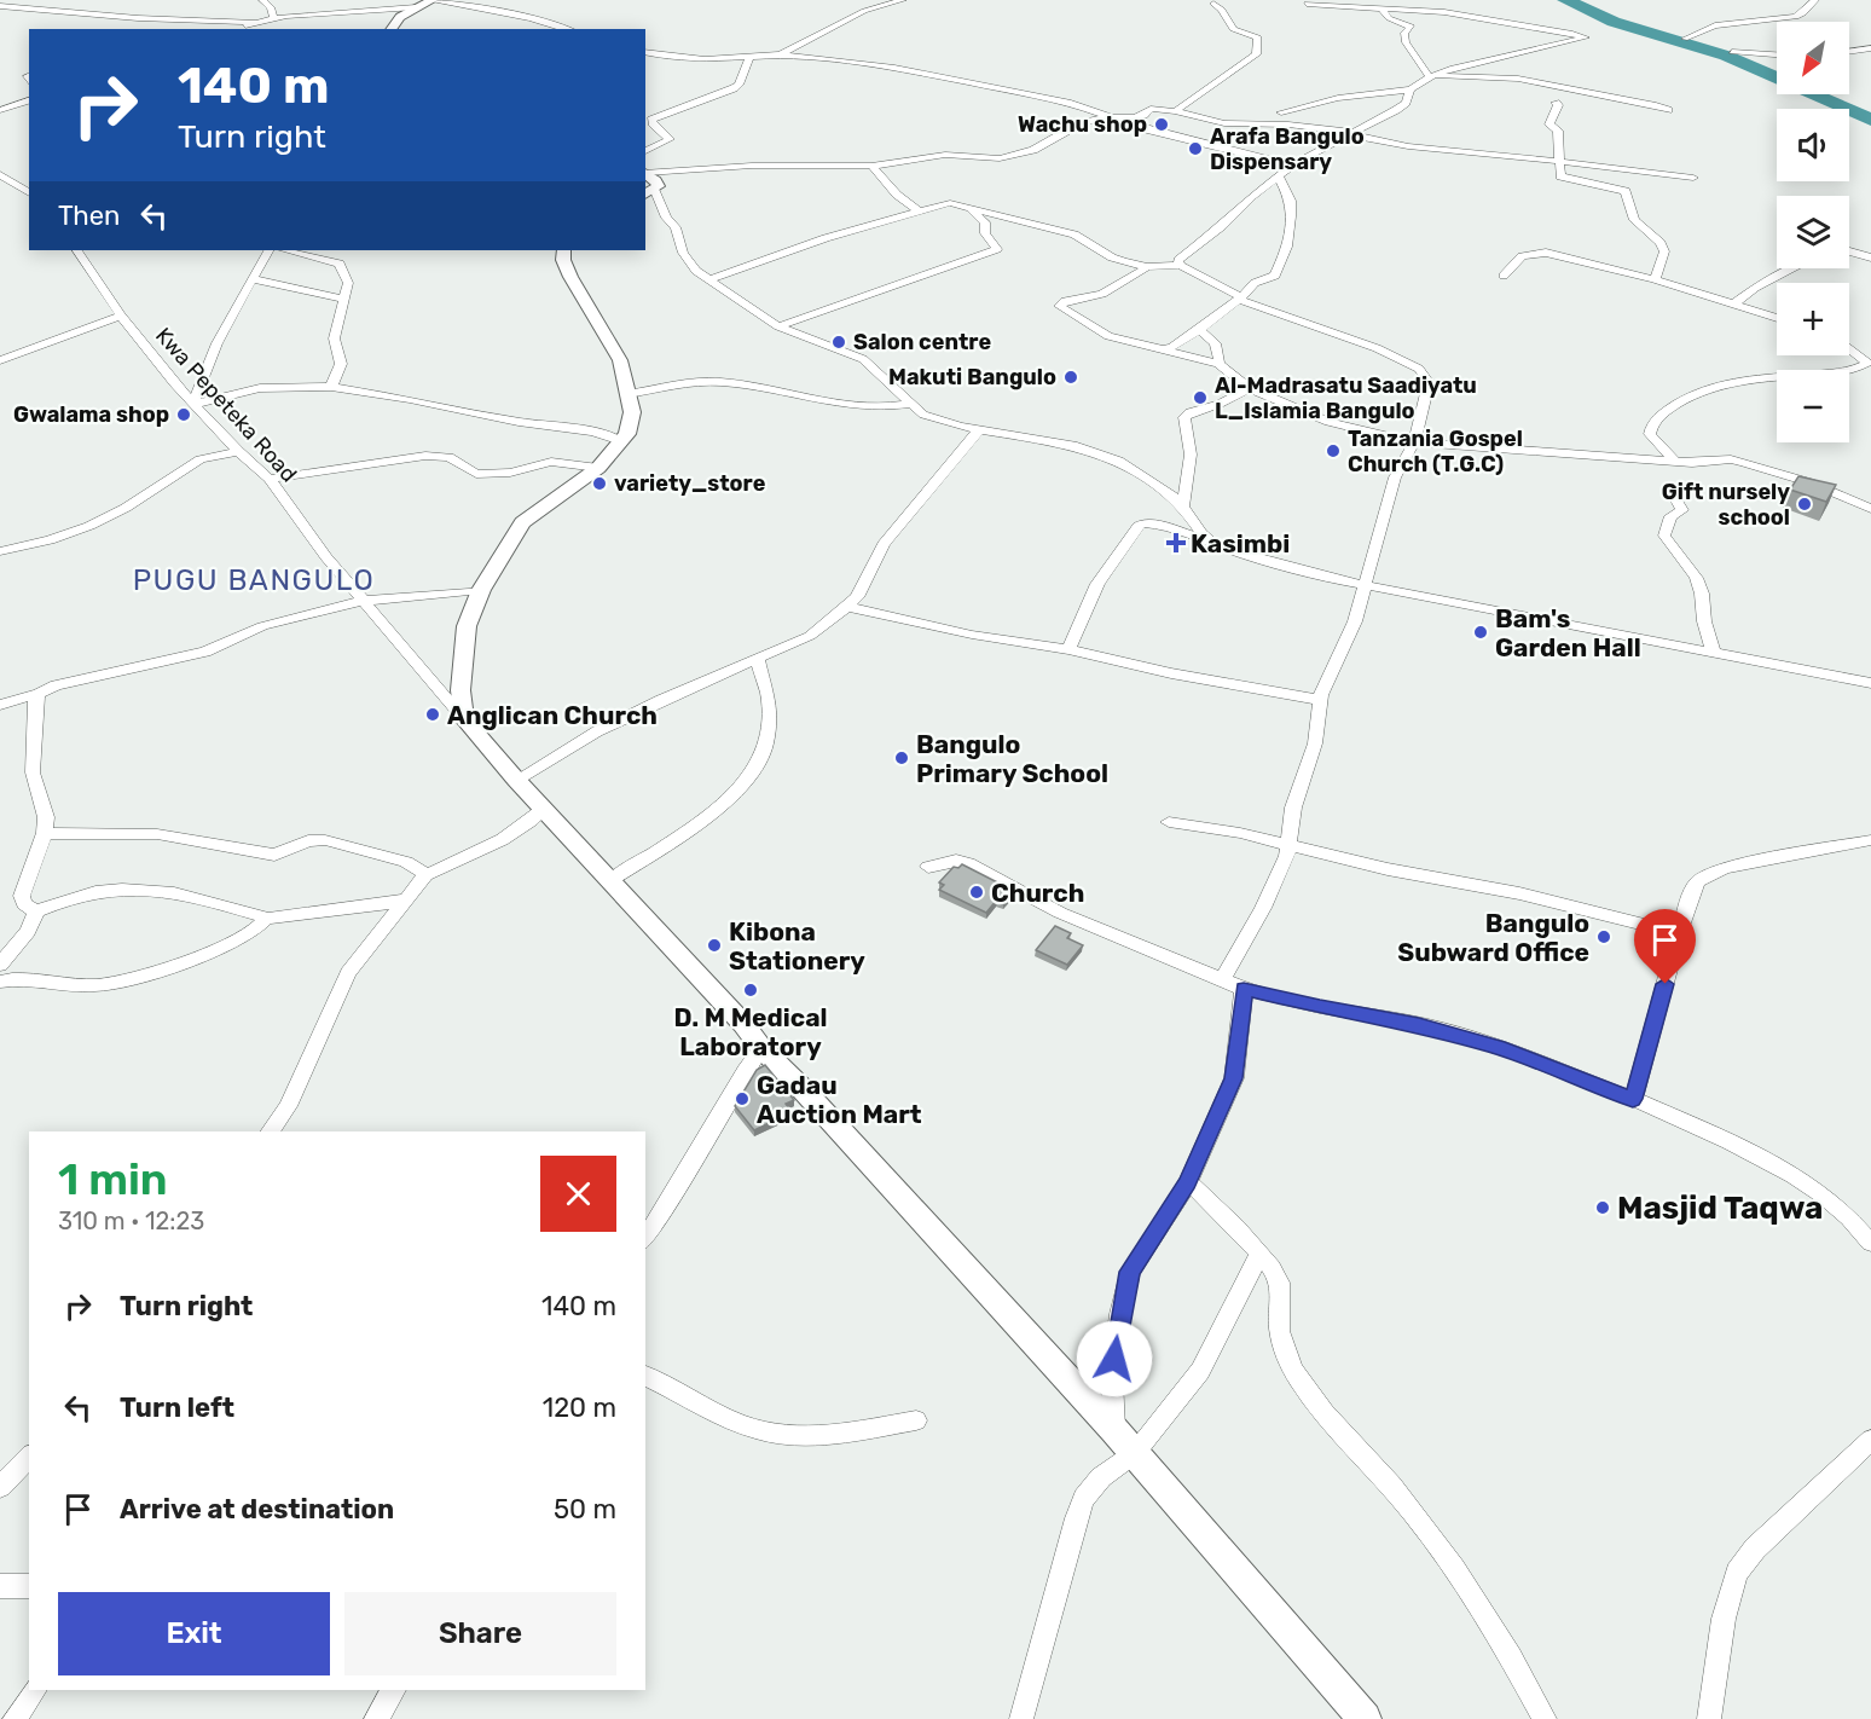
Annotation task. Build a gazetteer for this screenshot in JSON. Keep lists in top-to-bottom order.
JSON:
{
  "streets": {
    "street": ["Kwa Pepeteka Road"]
  },
  "districts": ["PUGU BANGULO"],
  "places": {
    "other": [
      "Wachu shop",
      "Arafa Bangulo Dispensary",
      "Salon centre",
      "Makuti Bangulo",
      "Al-Madrasatu Saadiyatu L_Islamia Bangulo",
      "Gwalama shop",
      "Tanzania Gospel Church (T.G.C)",
      "variety_store",
      "Gift nursely school",
      "Bam's Garden Hall",
      "Anglican Church",
      "Bangulo Primary School",
      "Church",
      "Bangulo Subward Office",
      "Kibona Stationery",
      "D. M Medical Laboratory",
      "Gadau Auction Mart",
      "Masjid Taqwa"
    ],
    "health": ["Kasimbi"]
  },
  "north": "bottom left",
  "page": {
    "map_buttons": ["+", "−"],
    "turn": ["140 m", "Turn right"],
    "then": "Then",
    "heading": ["1 min", "310 m · 12:23"],
    "list": [
      {
        "name": "Turn right",
        "value": "140 m"
      },
      {
        "name": "Turn left",
        "value": "120 m"
      },
      {
        "name": "Arrive at destination",
        "value": "50 m"
      }
    ],
    "buttons": ["Exit", "Share"]
  }
}
